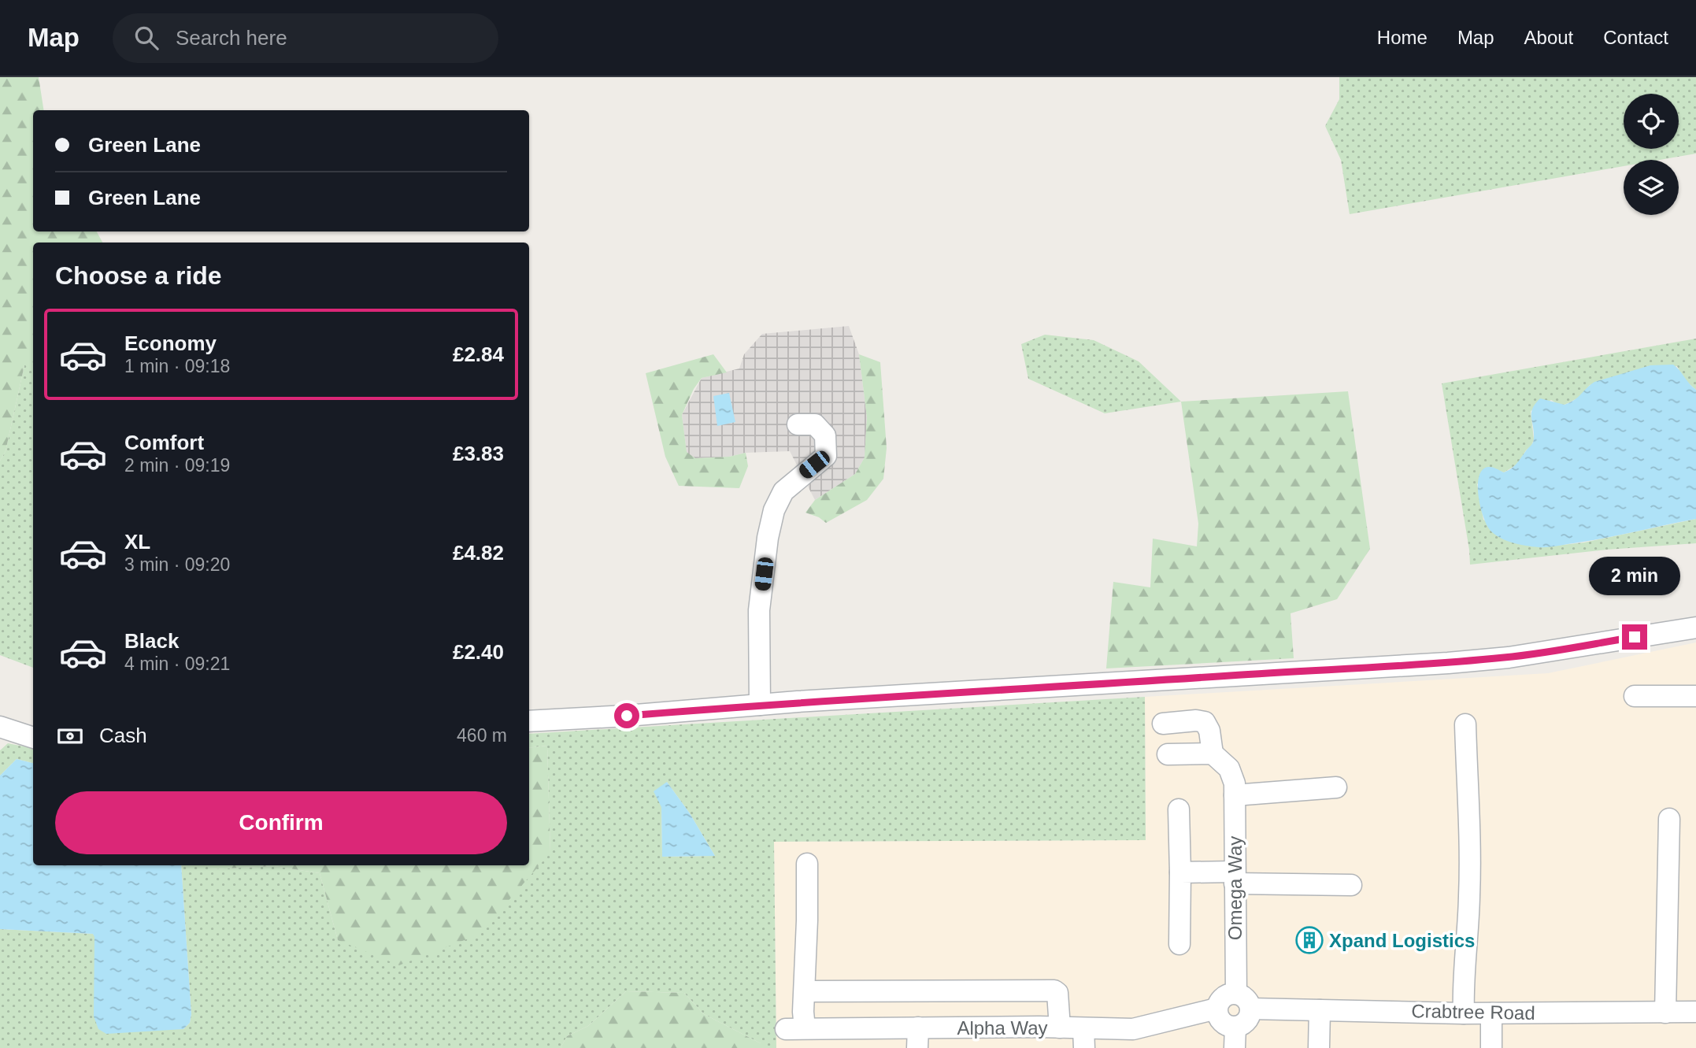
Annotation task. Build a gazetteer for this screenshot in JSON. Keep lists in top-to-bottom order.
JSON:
{
  "streets": {
    "street": ["Omega Way", "Crabtree Road", "Alpha Way"]
  },
  "crossings": [
    ["Omega Way", "Crabtree Road"],
    ["Omega Way", "Alpha Way"],
    ["Crabtree Road", "Alpha Way"]
  ],
  "places": {
    "building": ["Xpand Logistics"]
  },
  "page": {
    "header": "Map",
    "search": "Search here",
    "nav": [
      "Home",
      "Map",
      "About",
      "Contact"
    ],
    "banner": ["Green Lane", "Green Lane"],
    "heading": "Choose a ride",
    "list": [
      {
        "name": "Economy",
        "note": "1 min · 09:18",
        "value": "£2.84"
      },
      {
        "name": "Comfort",
        "note": "2 min · 09:19",
        "value": "£3.83"
      },
      {
        "name": "XL",
        "note": "3 min · 09:20",
        "value": "£4.82"
      },
      {
        "name": "Black",
        "note": "4 min · 09:21",
        "value": "£2.40"
      }
    ],
    "bubble": "2 min",
    "pay": ["Cash", "460 m"],
    "buttons": "Confirm"
  }
}
